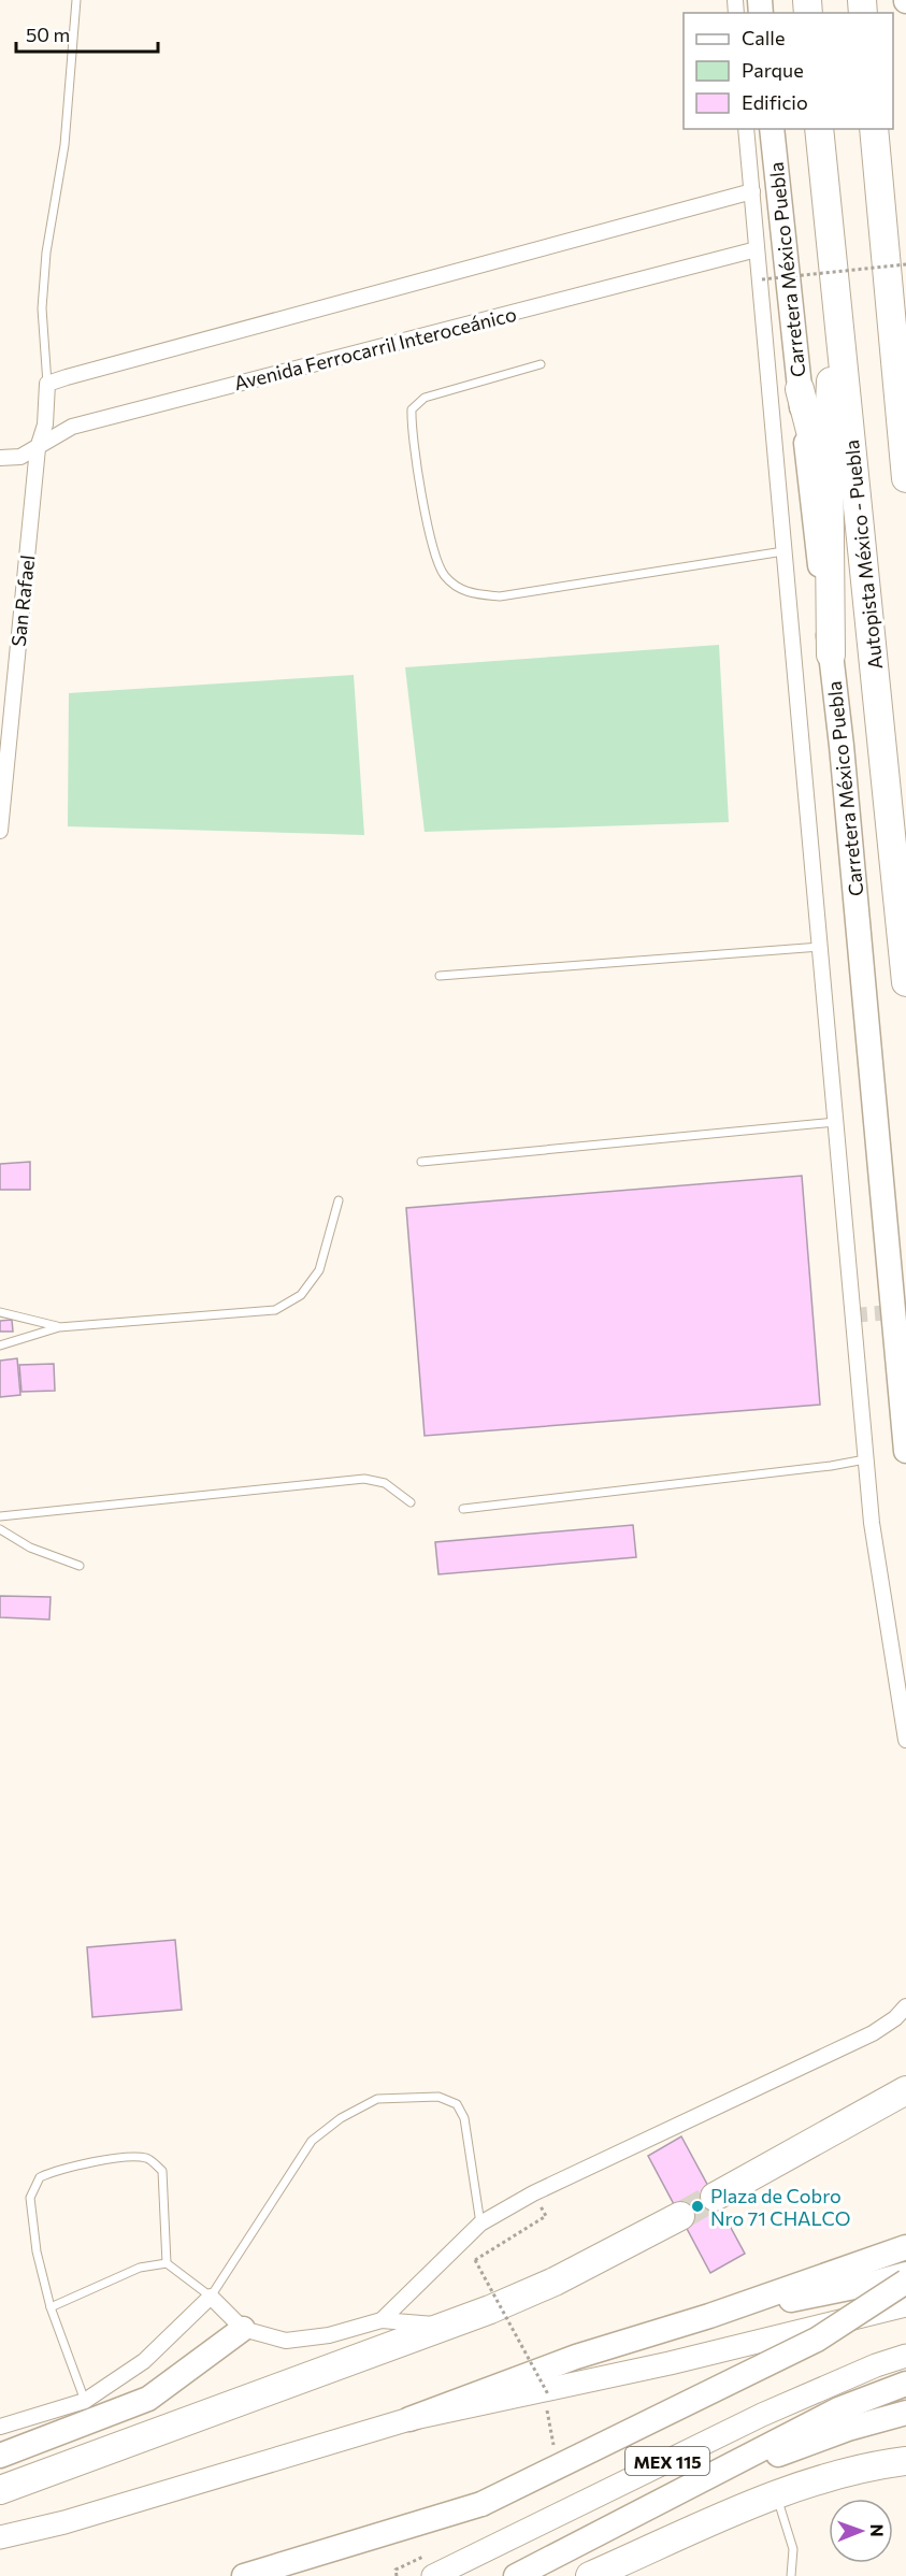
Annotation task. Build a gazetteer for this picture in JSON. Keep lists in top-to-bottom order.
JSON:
{
  "streets": {
    "highway": ["Carretera México Puebla", "Autopista México - Puebla"],
    "main road": ["MEX 115"],
    "street": ["Avenida Ferrocarril Interoceánico", "San Rafael"]
  },
  "crossings": [
    ["Avenida Ferrocarril Interoceánico", "San Rafael"]
  ],
  "places": ["Plaza de Cobro Nro 71 CHALCO"],
  "legend": ["Calle", "Parque", "Edificio"],
  "scale_bar": "50 m",
  "north": "right"
}
